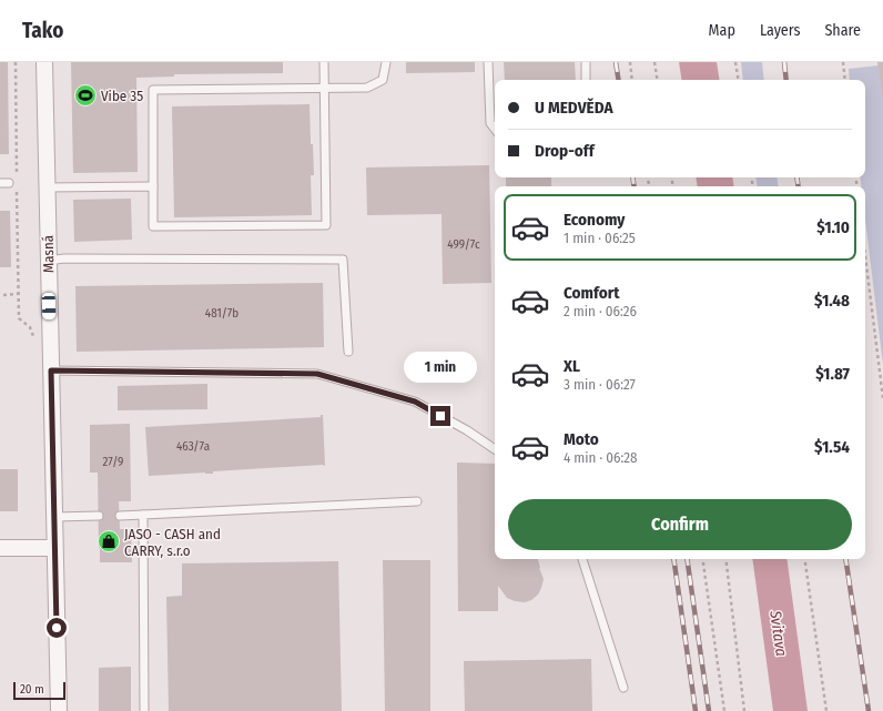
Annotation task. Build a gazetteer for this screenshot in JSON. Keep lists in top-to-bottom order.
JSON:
{
  "streets": {
    "street": ["Masná"]
  },
  "water": ["Svitava"],
  "places": {
    "sports": ["Vibe 35"],
    "shop": ["JASO - CASH and CARRY, s.r.o"]
  },
  "house_numbers": [
    "499/7c",
    "481/7b",
    "463/7a",
    "27/9"
  ],
  "scale_bar": "20 m",
  "page": {
    "header": "Tako",
    "nav": ["Map", "Layers", "Share"],
    "banner": ["U MEDVĚDA", "Drop-off"],
    "list": [
      {
        "name": "Economy",
        "note": "1 min · 06:25",
        "value": "$1.10"
      },
      {
        "name": "Comfort",
        "note": "2 min · 06:26",
        "value": "$1.48"
      },
      {
        "name": "XL",
        "note": "3 min · 06:27",
        "value": "$1.87"
      },
      {
        "name": "Moto",
        "note": "4 min · 06:28",
        "value": "$1.54"
      }
    ],
    "bubble": "1 min",
    "buttons": "Confirm",
    "scale": "20 m"
  }
}
